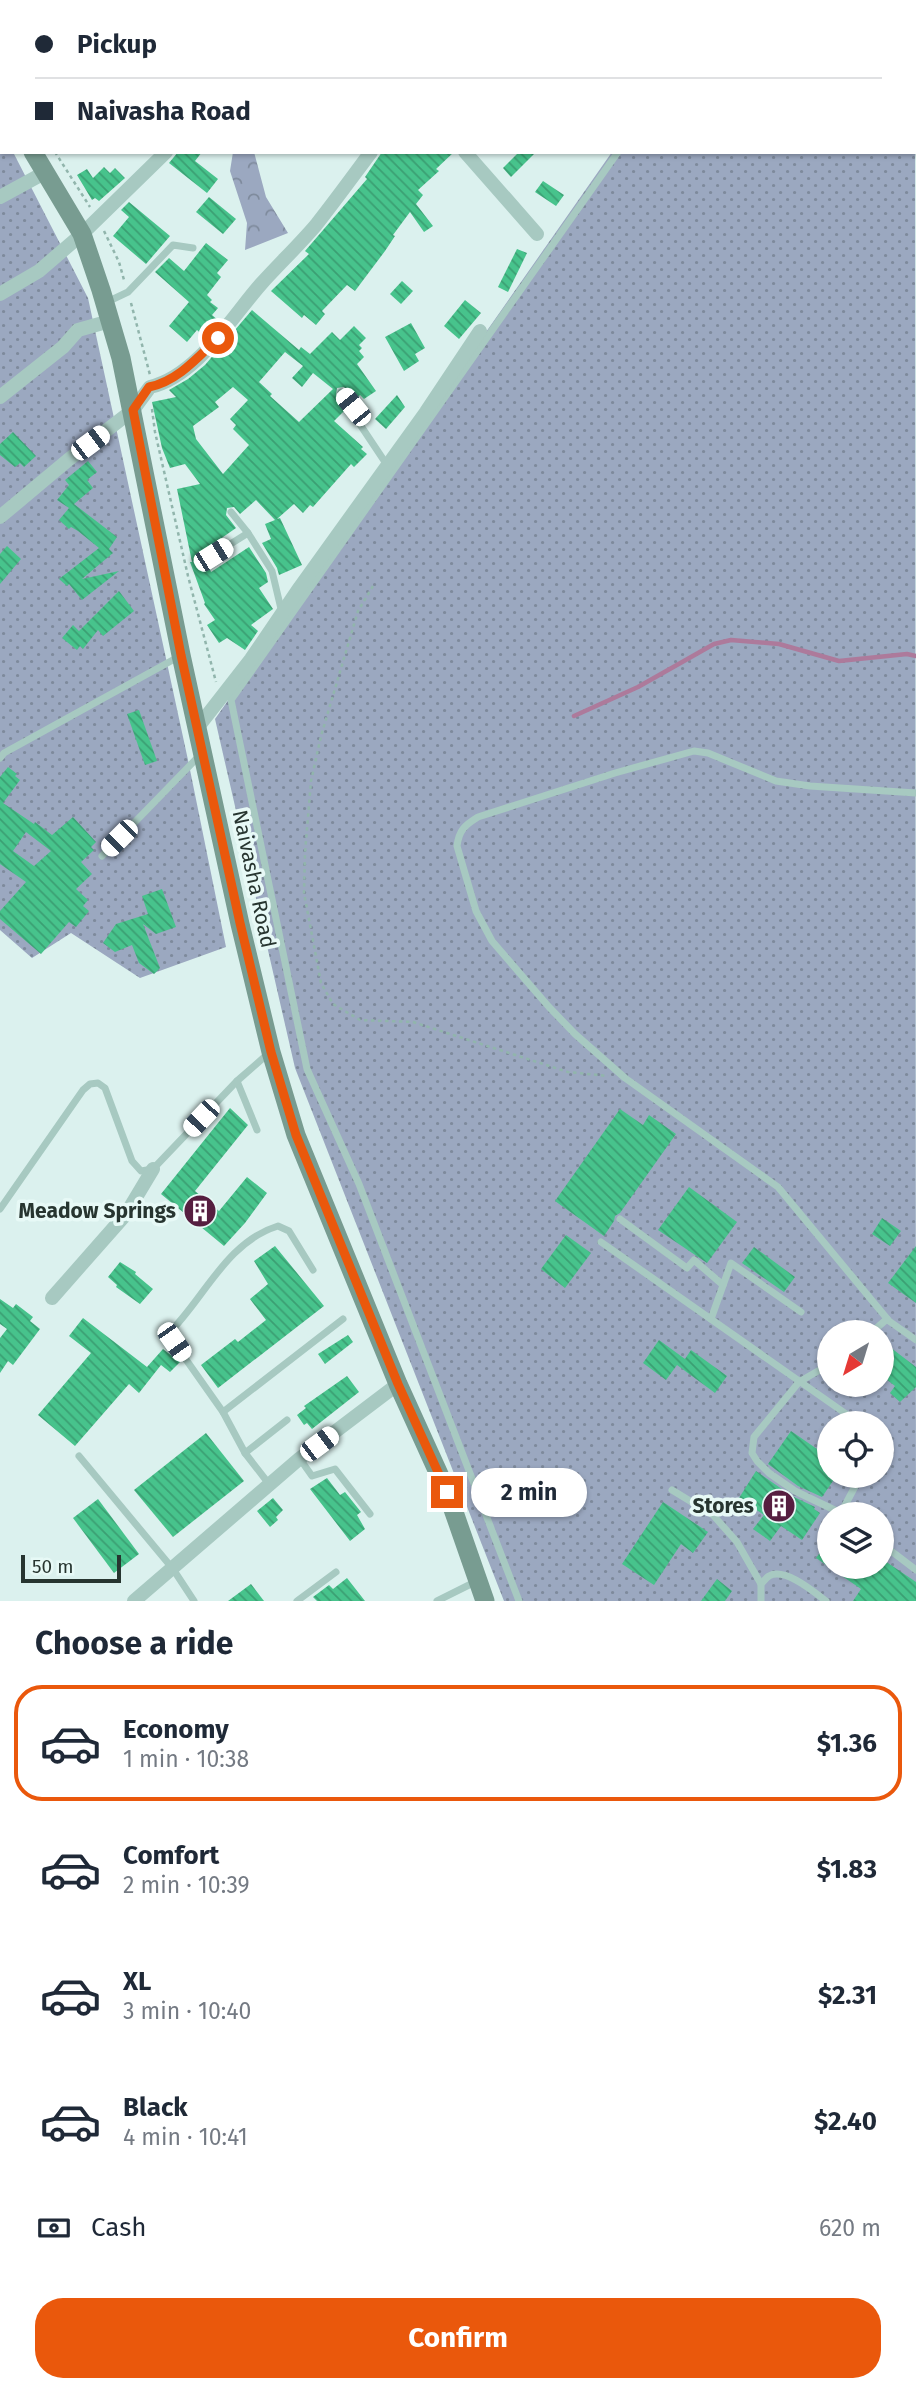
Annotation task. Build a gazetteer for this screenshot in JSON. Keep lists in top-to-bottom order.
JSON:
{
  "streets": {
    "main road": ["Naivasha Road"]
  },
  "places": {
    "building": ["Meadow Springs", "Stores"]
  },
  "scale_bar": "50 m",
  "north": "bottom left",
  "page": {
    "banner": ["Pickup", "Naivasha Road"],
    "bubble": "2 min",
    "scale": "50 m",
    "heading": "Choose a ride",
    "list": [
      {
        "name": "Economy",
        "note": "1 min · 10:38",
        "value": "$1.36"
      },
      {
        "name": "Comfort",
        "note": "2 min · 10:39",
        "value": "$1.83"
      },
      {
        "name": "XL",
        "note": "3 min · 10:40",
        "value": "$2.31"
      },
      {
        "name": "Black",
        "note": "4 min · 10:41",
        "value": "$2.40"
      }
    ],
    "pay": ["Cash", "620 m"],
    "buttons": "Confirm"
  }
}
